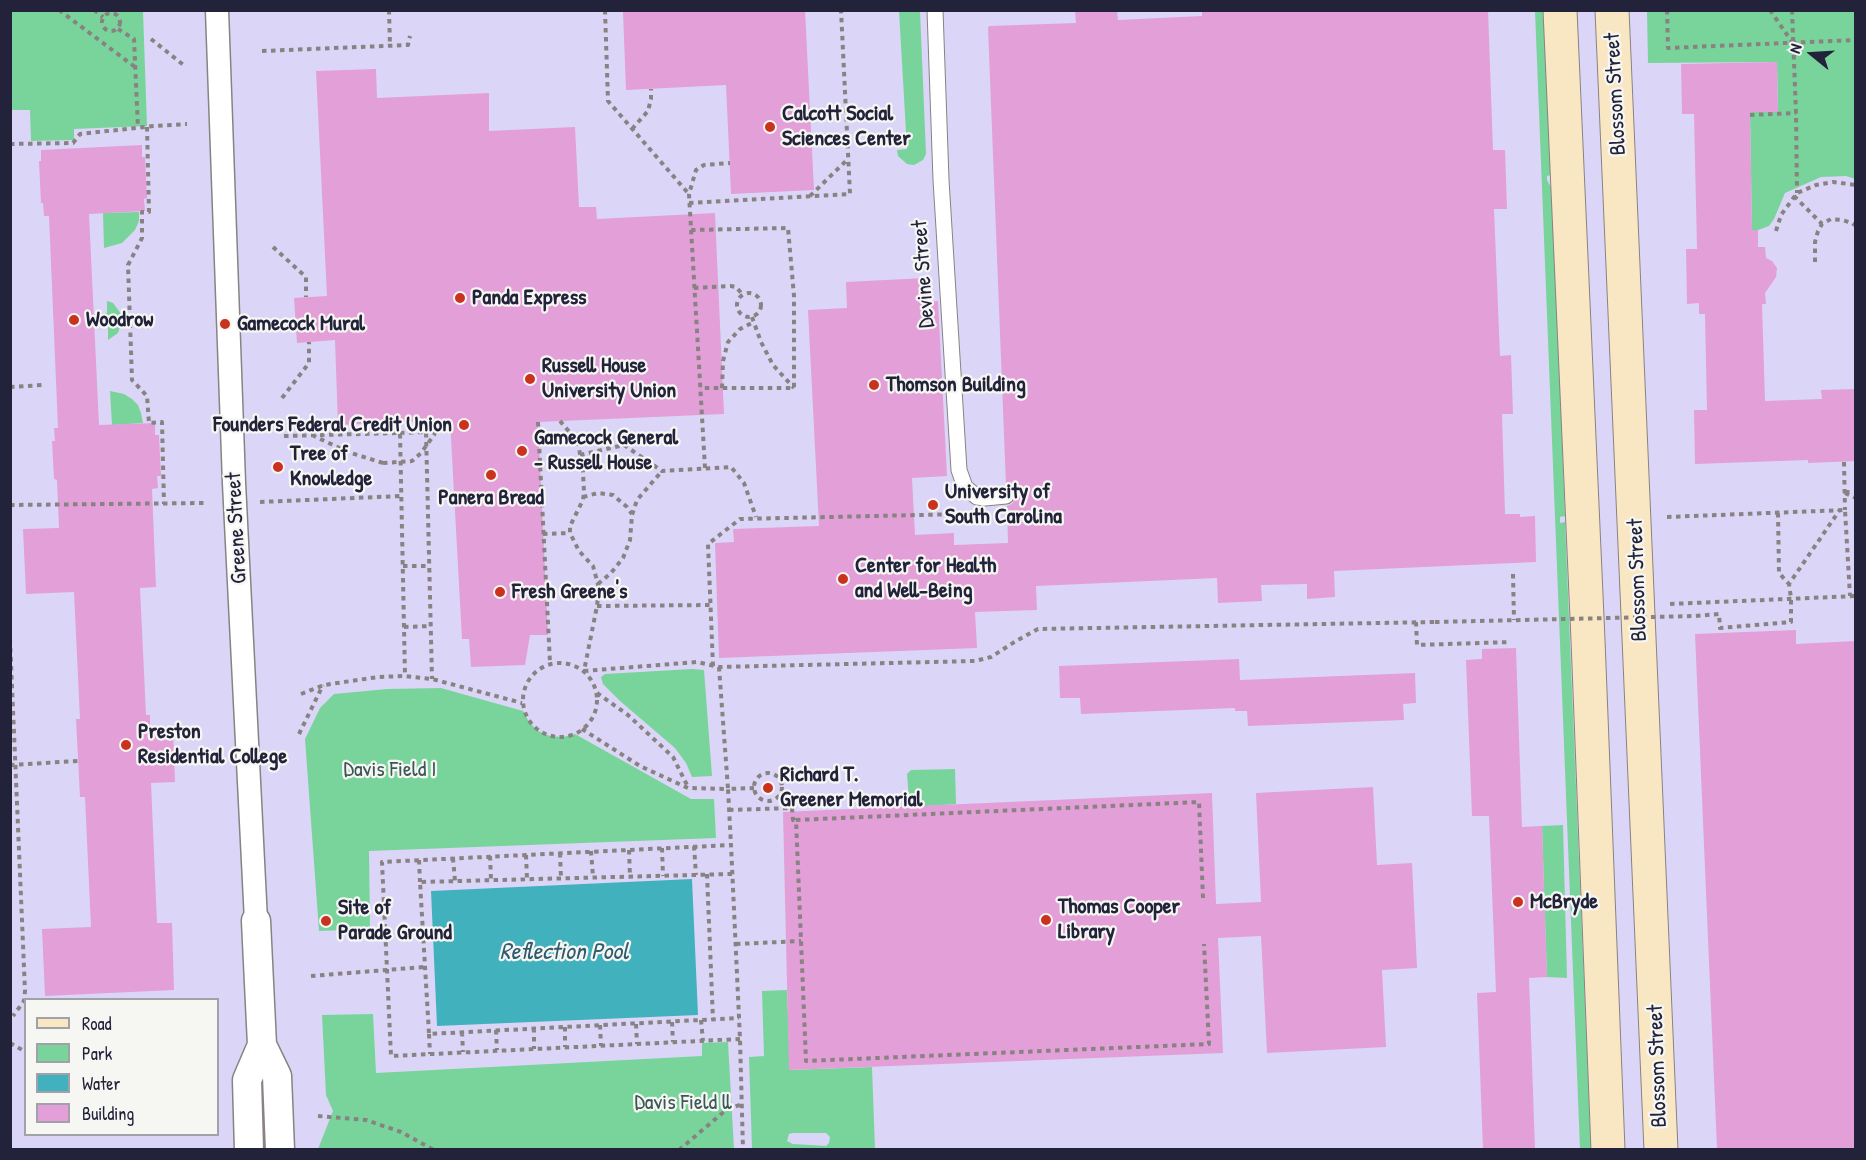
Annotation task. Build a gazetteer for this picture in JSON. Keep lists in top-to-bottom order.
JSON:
{
  "streets": {
    "main road": ["Blossom Street"],
    "street": ["Greene Street"],
    "lane": ["Devine Street"]
  },
  "water": ["Reflection Pool"],
  "parks": ["Davis Field I", "Davis Field ll"],
  "places": [
    "Calcott Social Sciences Center",
    "Panda Express",
    "Woodrow",
    "Gamecock Mural",
    "Russell House University Union",
    "Thomson Building",
    "Founders Federal Credit Union",
    "Gamecock General - Russell House",
    "Tree of Knowledge",
    "Panera Bread",
    "University of South Carolina",
    "Center for Health and Well-Being",
    "Fresh Greene's",
    "Preston Residential College",
    "Richard T. Greener Memorial",
    "McBryde",
    "Thomas Cooper Library",
    "Site of Parade Ground"
  ],
  "legend": [
    "Road",
    "Park",
    "Water",
    "Building"
  ],
  "north": "left"
}
